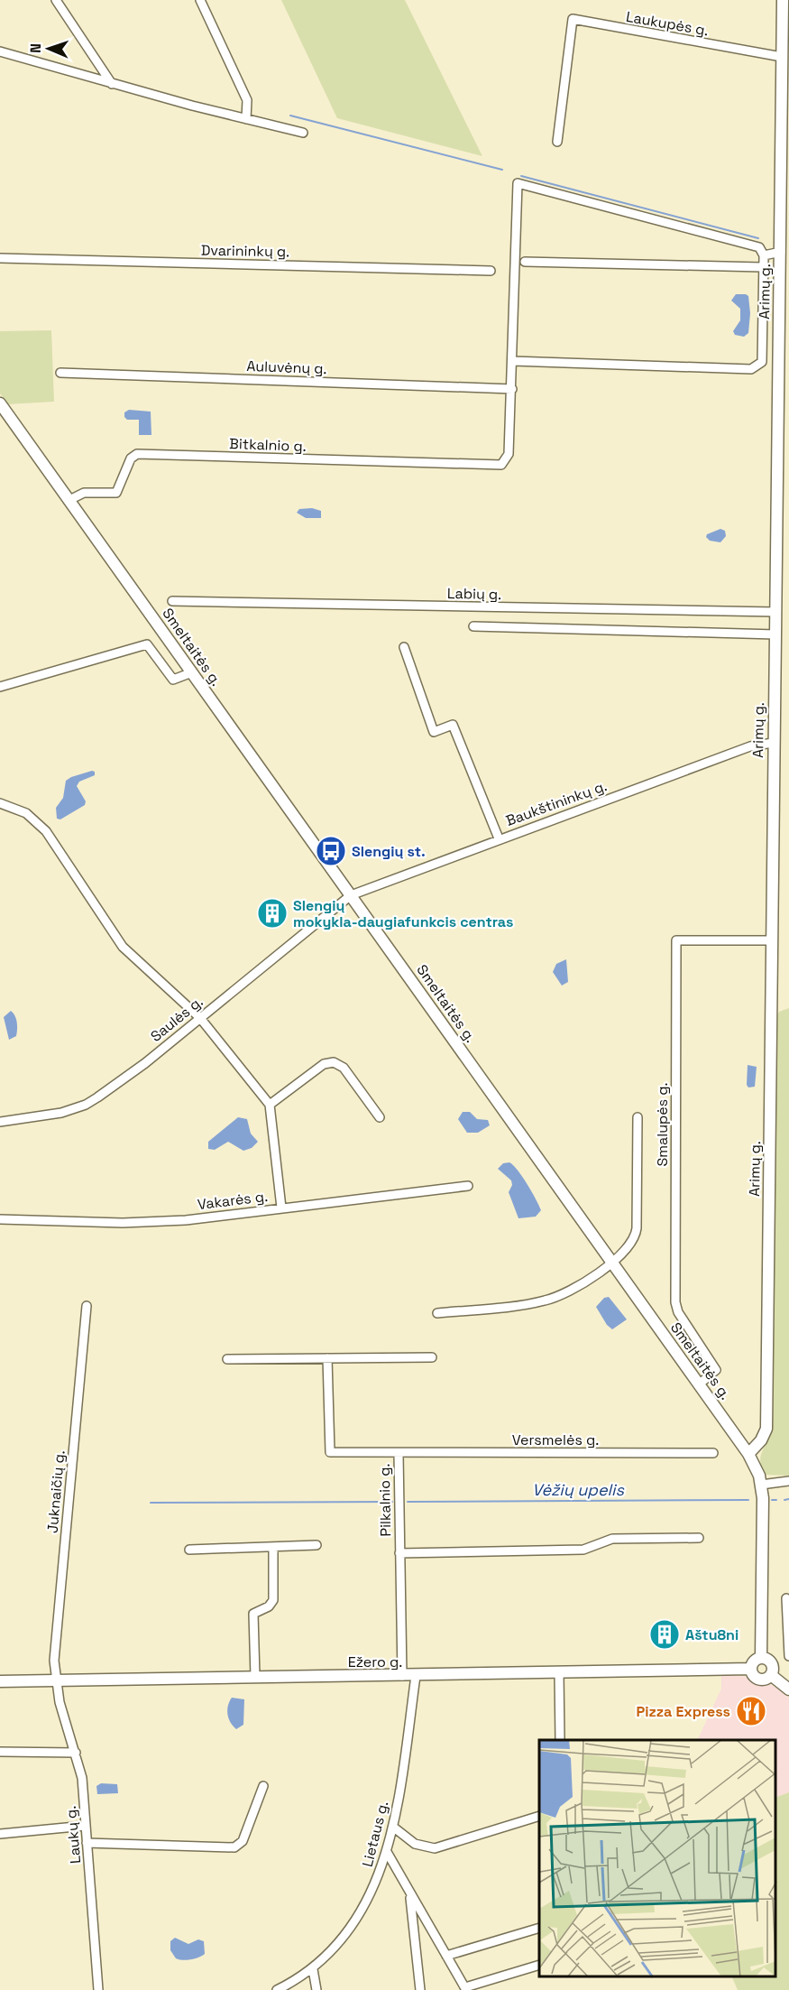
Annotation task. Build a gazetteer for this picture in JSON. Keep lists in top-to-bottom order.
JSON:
{
  "streets": {
    "main road": ["Arimų g.", "Smeltaitės g.", "Ežero g."],
    "street": [
      "Laukupės g.",
      "Dvarininkų g.",
      "Auluvėnų g.",
      "Bitkalnio g.",
      "Labių g.",
      "Baukštininkų g.",
      "Saulės g.",
      "Smalupės g.",
      "Vakarės g.",
      "Versmelės g.",
      "Juknaičių g.",
      "Pilkalnio g.",
      "Lietaus g.",
      "Laukų g."
    ]
  },
  "crossings": [
    ["Laukupės g.", "Arimų g."],
    ["Arimų g.", "Labių g."],
    ["Arimų g.", "Smeltaitės g."],
    ["Arimų g.", "Baukštininkų g."],
    ["Arimų g.", "Smalupės g."],
    ["Auluvėnų g.", "Bitkalnio g."],
    ["Bitkalnio g.", "Smeltaitės g."],
    ["Smeltaitės g.", "Baukštininkų g."],
    ["Smeltaitės g.", "Saulės g."],
    ["Smeltaitės g.", "Smalupės g."],
    ["Smeltaitės g.", "Ežero g."],
    ["Baukštininkų g.", "Saulės g."],
    ["Versmelės g.", "Pilkalnio g."],
    ["Juknaičių g.", "Ežero g."],
    ["Juknaičių g.", "Laukų g."],
    ["Pilkalnio g.", "Ežero g."],
    ["Ežero g.", "Lietaus g."],
    ["Ežero g.", "Laukų g."]
  ],
  "water": ["Vėžių upelis"],
  "places": {
    "bus stop": ["Slengių st."],
    "building": ["Slengių mokykla-daugiafunkcis centras", "Aštu8ni"],
    "restaurant": ["Pizza Express"]
  },
  "north": "left"
}
